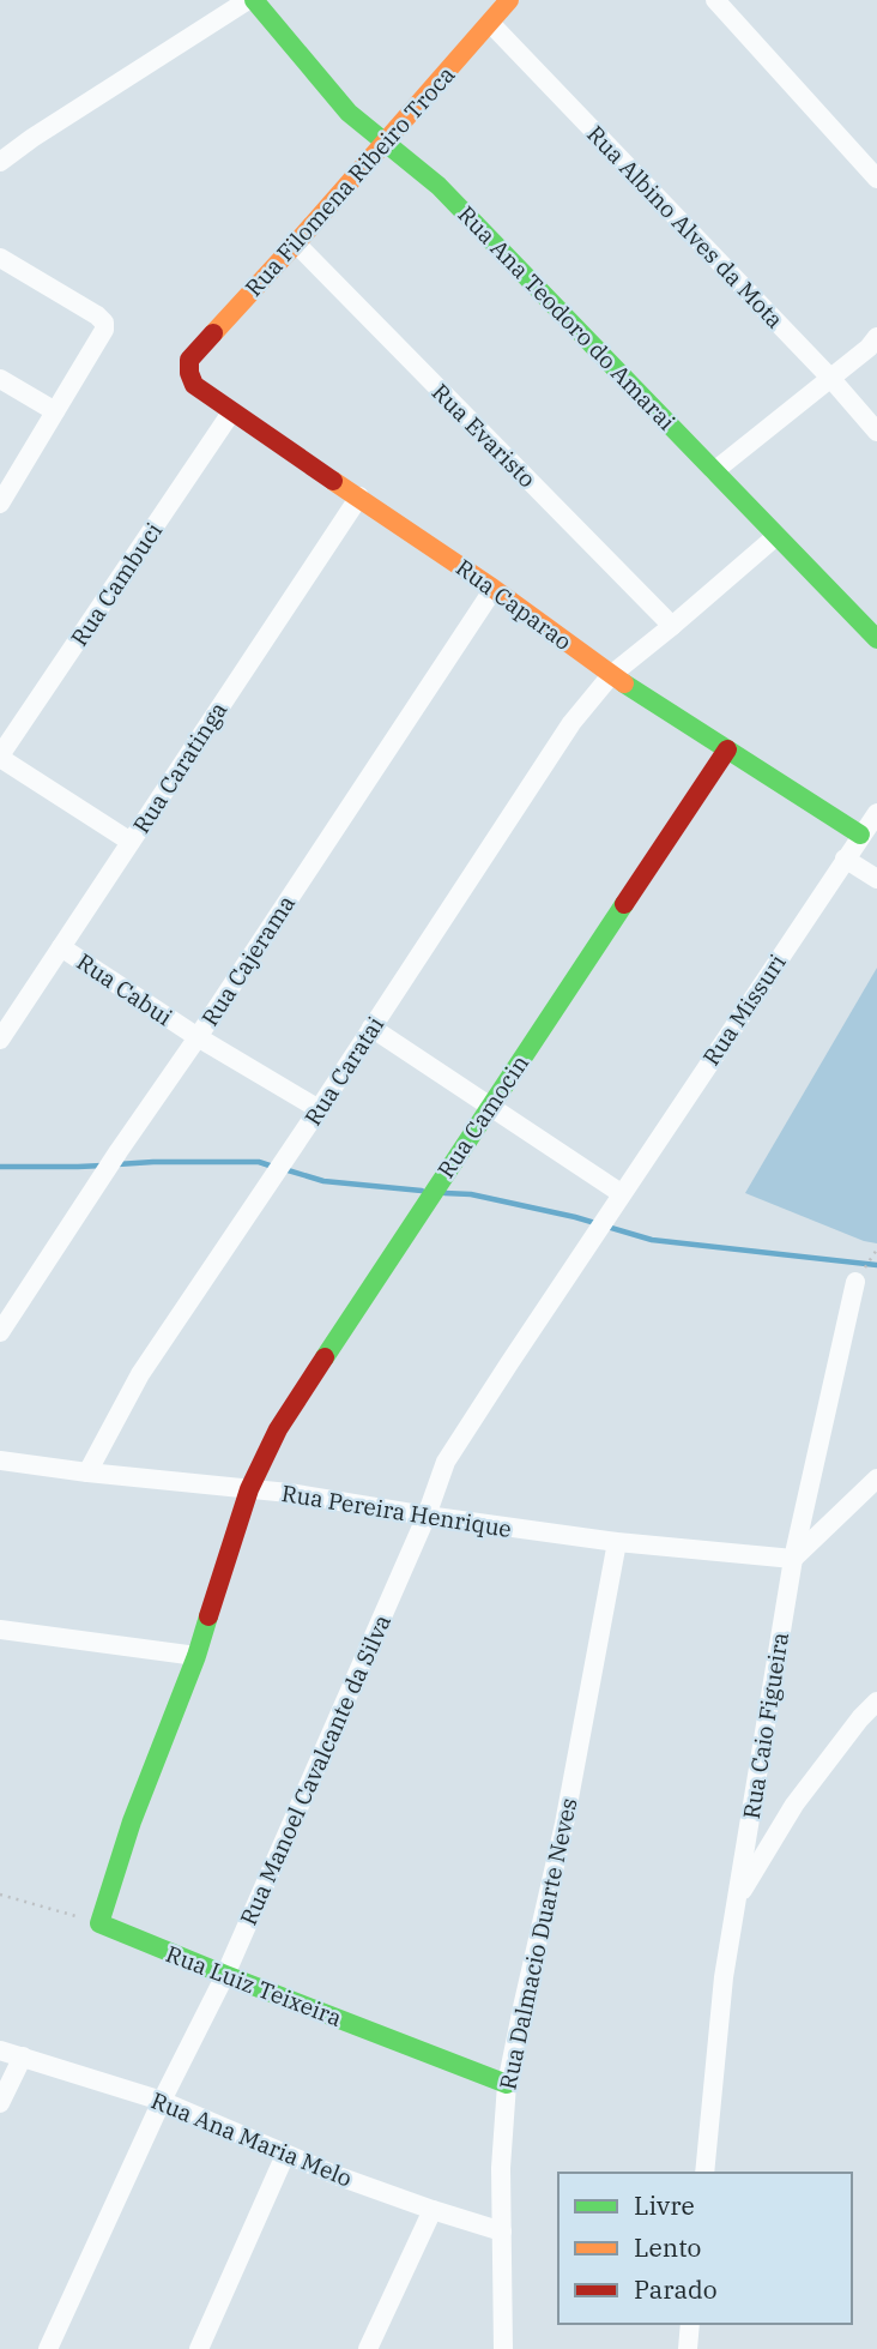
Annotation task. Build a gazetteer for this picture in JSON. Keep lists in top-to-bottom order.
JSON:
{
  "streets": {
    "street": [
      "Rua Filomena Ribeiro Troca",
      "Rua Albino Alves da Mota",
      "Rua Ana Teodoro do Amarai",
      "Rua Evaristo",
      "Rua Cambuci",
      "Rua Caparao",
      "Rua Caratinga",
      "Rua Cajerama",
      "Rua Cabui",
      "Rua Missuri",
      "Rua Caratai",
      "Rua Camocin",
      "Rua Pereira Henrique",
      "Rua Caio Figueira",
      "Rua Manoel Cavalcante da Silva",
      "Rua Dalmacio Duarte Neves",
      "Rua Luiz Teixeira",
      "Rua Ana Maria Melo"
    ]
  },
  "crossings": [
    ["Rua Filomena Ribeiro Troca", "Rua Albino Alves da Mota"],
    ["Rua Filomena Ribeiro Troca", "Rua Ana Teodoro do Amarai"],
    ["Rua Filomena Ribeiro Troca", "Rua Evaristo"],
    ["Rua Filomena Ribeiro Troca", "Rua Caparao"],
    ["Rua Ana Teodoro do Amarai", "Rua Caratai"],
    ["Rua Evaristo", "Rua Caratai"],
    ["Rua Cambuci", "Rua Caparao"],
    ["Rua Caparao", "Rua Caratinga"],
    ["Rua Caparao", "Rua Cajerama"],
    ["Rua Caparao", "Rua Missuri"],
    ["Rua Caparao", "Rua Caratai"],
    ["Rua Caparao", "Rua Camocin"],
    ["Rua Caratinga", "Rua Cabui"],
    ["Rua Cajerama", "Rua Cabui"],
    ["Rua Cabui", "Rua Caratai"],
    ["Rua Missuri", "Rua Manoel Cavalcante da Silva"],
    ["Rua Caratai", "Rua Pereira Henrique"],
    ["Rua Camocin", "Rua Pereira Henrique"],
    ["Rua Camocin", "Rua Luiz Teixeira"],
    ["Rua Pereira Henrique", "Rua Caio Figueira"],
    ["Rua Pereira Henrique", "Rua Manoel Cavalcante da Silva"],
    ["Rua Pereira Henrique", "Rua Dalmacio Duarte Neves"],
    ["Rua Manoel Cavalcante da Silva", "Rua Luiz Teixeira"],
    ["Rua Manoel Cavalcante da Silva", "Rua Ana Maria Melo"],
    ["Rua Dalmacio Duarte Neves", "Rua Luiz Teixeira"],
    ["Rua Dalmacio Duarte Neves", "Rua Ana Maria Melo"]
  ],
  "legend": ["Livre", "Lento", "Parado"]
}
